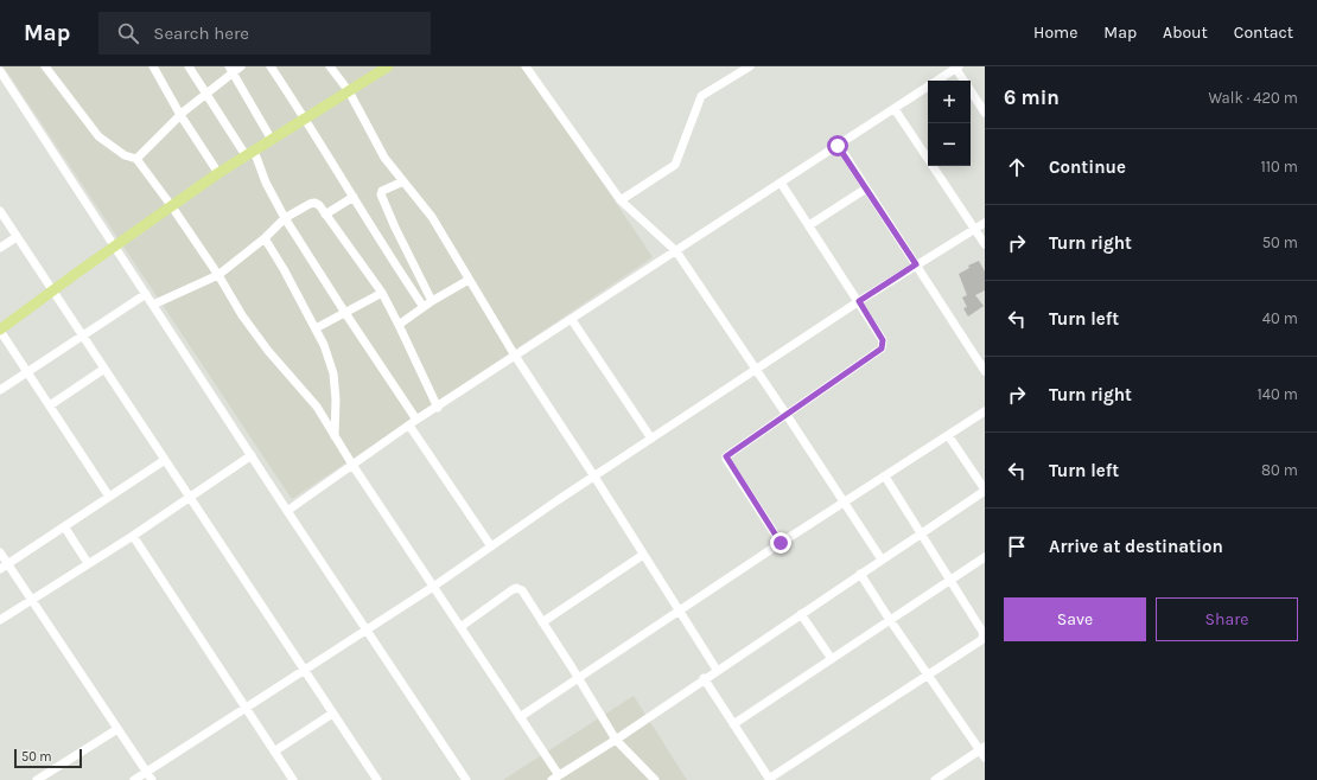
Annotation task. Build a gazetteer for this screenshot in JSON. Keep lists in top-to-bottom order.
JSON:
{
  "scale_bar": "50 m",
  "page": {
    "header": "Map",
    "search": "Search here",
    "nav": [
      "Home",
      "Map",
      "About",
      "Contact"
    ],
    "heading": ["6 min", "Walk · 420 m"],
    "map_buttons": ["+", "−"],
    "list": [
      ["Continue", "110 m"],
      ["Turn right", "50 m"],
      ["Turn left", "40 m"],
      ["Turn right", "140 m"],
      ["Turn left", "80 m"],
      "Arrive at destination"
    ],
    "buttons": ["Save", "Share"],
    "scale": "50 m"
  }
}
